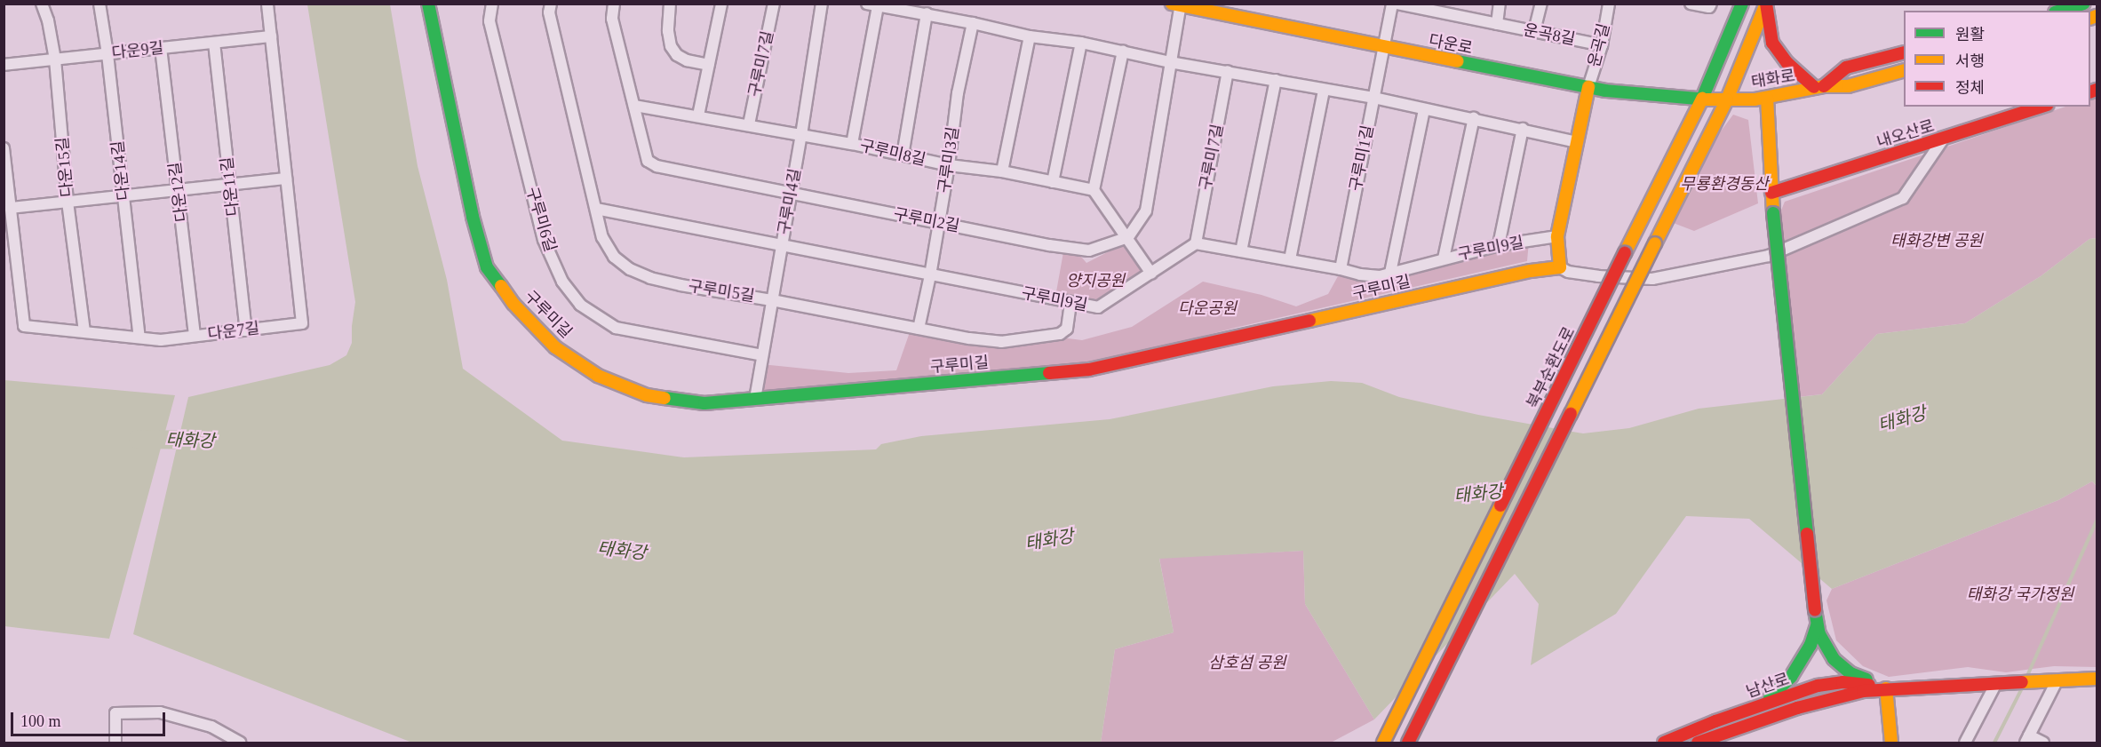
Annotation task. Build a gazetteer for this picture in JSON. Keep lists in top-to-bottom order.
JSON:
{
  "streets": {
    "main road": [
      "다운로",
      "태화로",
      "내오산로",
      "구루미길",
      "북부순환도로",
      "남산로"
    ],
    "street": [
      "운곡8길",
      "운곡길",
      "다운9길",
      "구루미7길",
      "구루미8길",
      "구루미1길",
      "구루미3길",
      "다운15길",
      "다운14길",
      "다운11길",
      "다운12길",
      "구루미4길",
      "구루미6길",
      "구루미2길",
      "구루미9길",
      "구루미5길",
      "다운7길"
    ]
  },
  "crossings": [
    ["운곡8길", "운곡길"],
    ["다운로", "운곡길"],
    ["다운로", "태화로"],
    ["다운로", "구루미1길"],
    ["다운로", "북부순환도로"],
    ["다운9길", "다운15길"],
    ["다운9길", "다운14길"],
    ["다운9길", "다운11길"],
    ["다운9길", "다운12길"],
    ["다운9길", "다운7길"],
    ["구루미7길", "구루미8길"],
    ["구루미7길", "구루미9길"],
    ["구루미8길", "구루미3길"],
    ["구루미8길", "구루미4길"],
    ["구루미8길", "구루미2길"],
    ["구루미1길", "구루미9길"],
    ["구루미3길", "구루미2길"],
    ["구루미3길", "구루미9길"],
    ["구루미3길", "구루미5길"],
    ["다운15길", "다운7길"],
    ["다운14길", "다운7길"],
    ["다운11길", "다운7길"],
    ["다운12길", "다운7길"],
    ["구루미4길", "구루미6길"],
    ["구루미4길", "구루미2길"],
    ["구루미4길", "구루미9길"],
    ["구루미4길", "구루미길"],
    ["구루미4길", "구루미5길"],
    ["구루미9길", "구루미5길"]
  ],
  "water": ["태화강"],
  "parks": [
    "무룡환경동산",
    "태화강변 공원",
    "양지공원",
    "다운공원",
    "태화강 국가정원",
    "삼호섬 공원"
  ],
  "legend": ["원활", "서행", "정체"],
  "scale_bar": "100 m"
}
